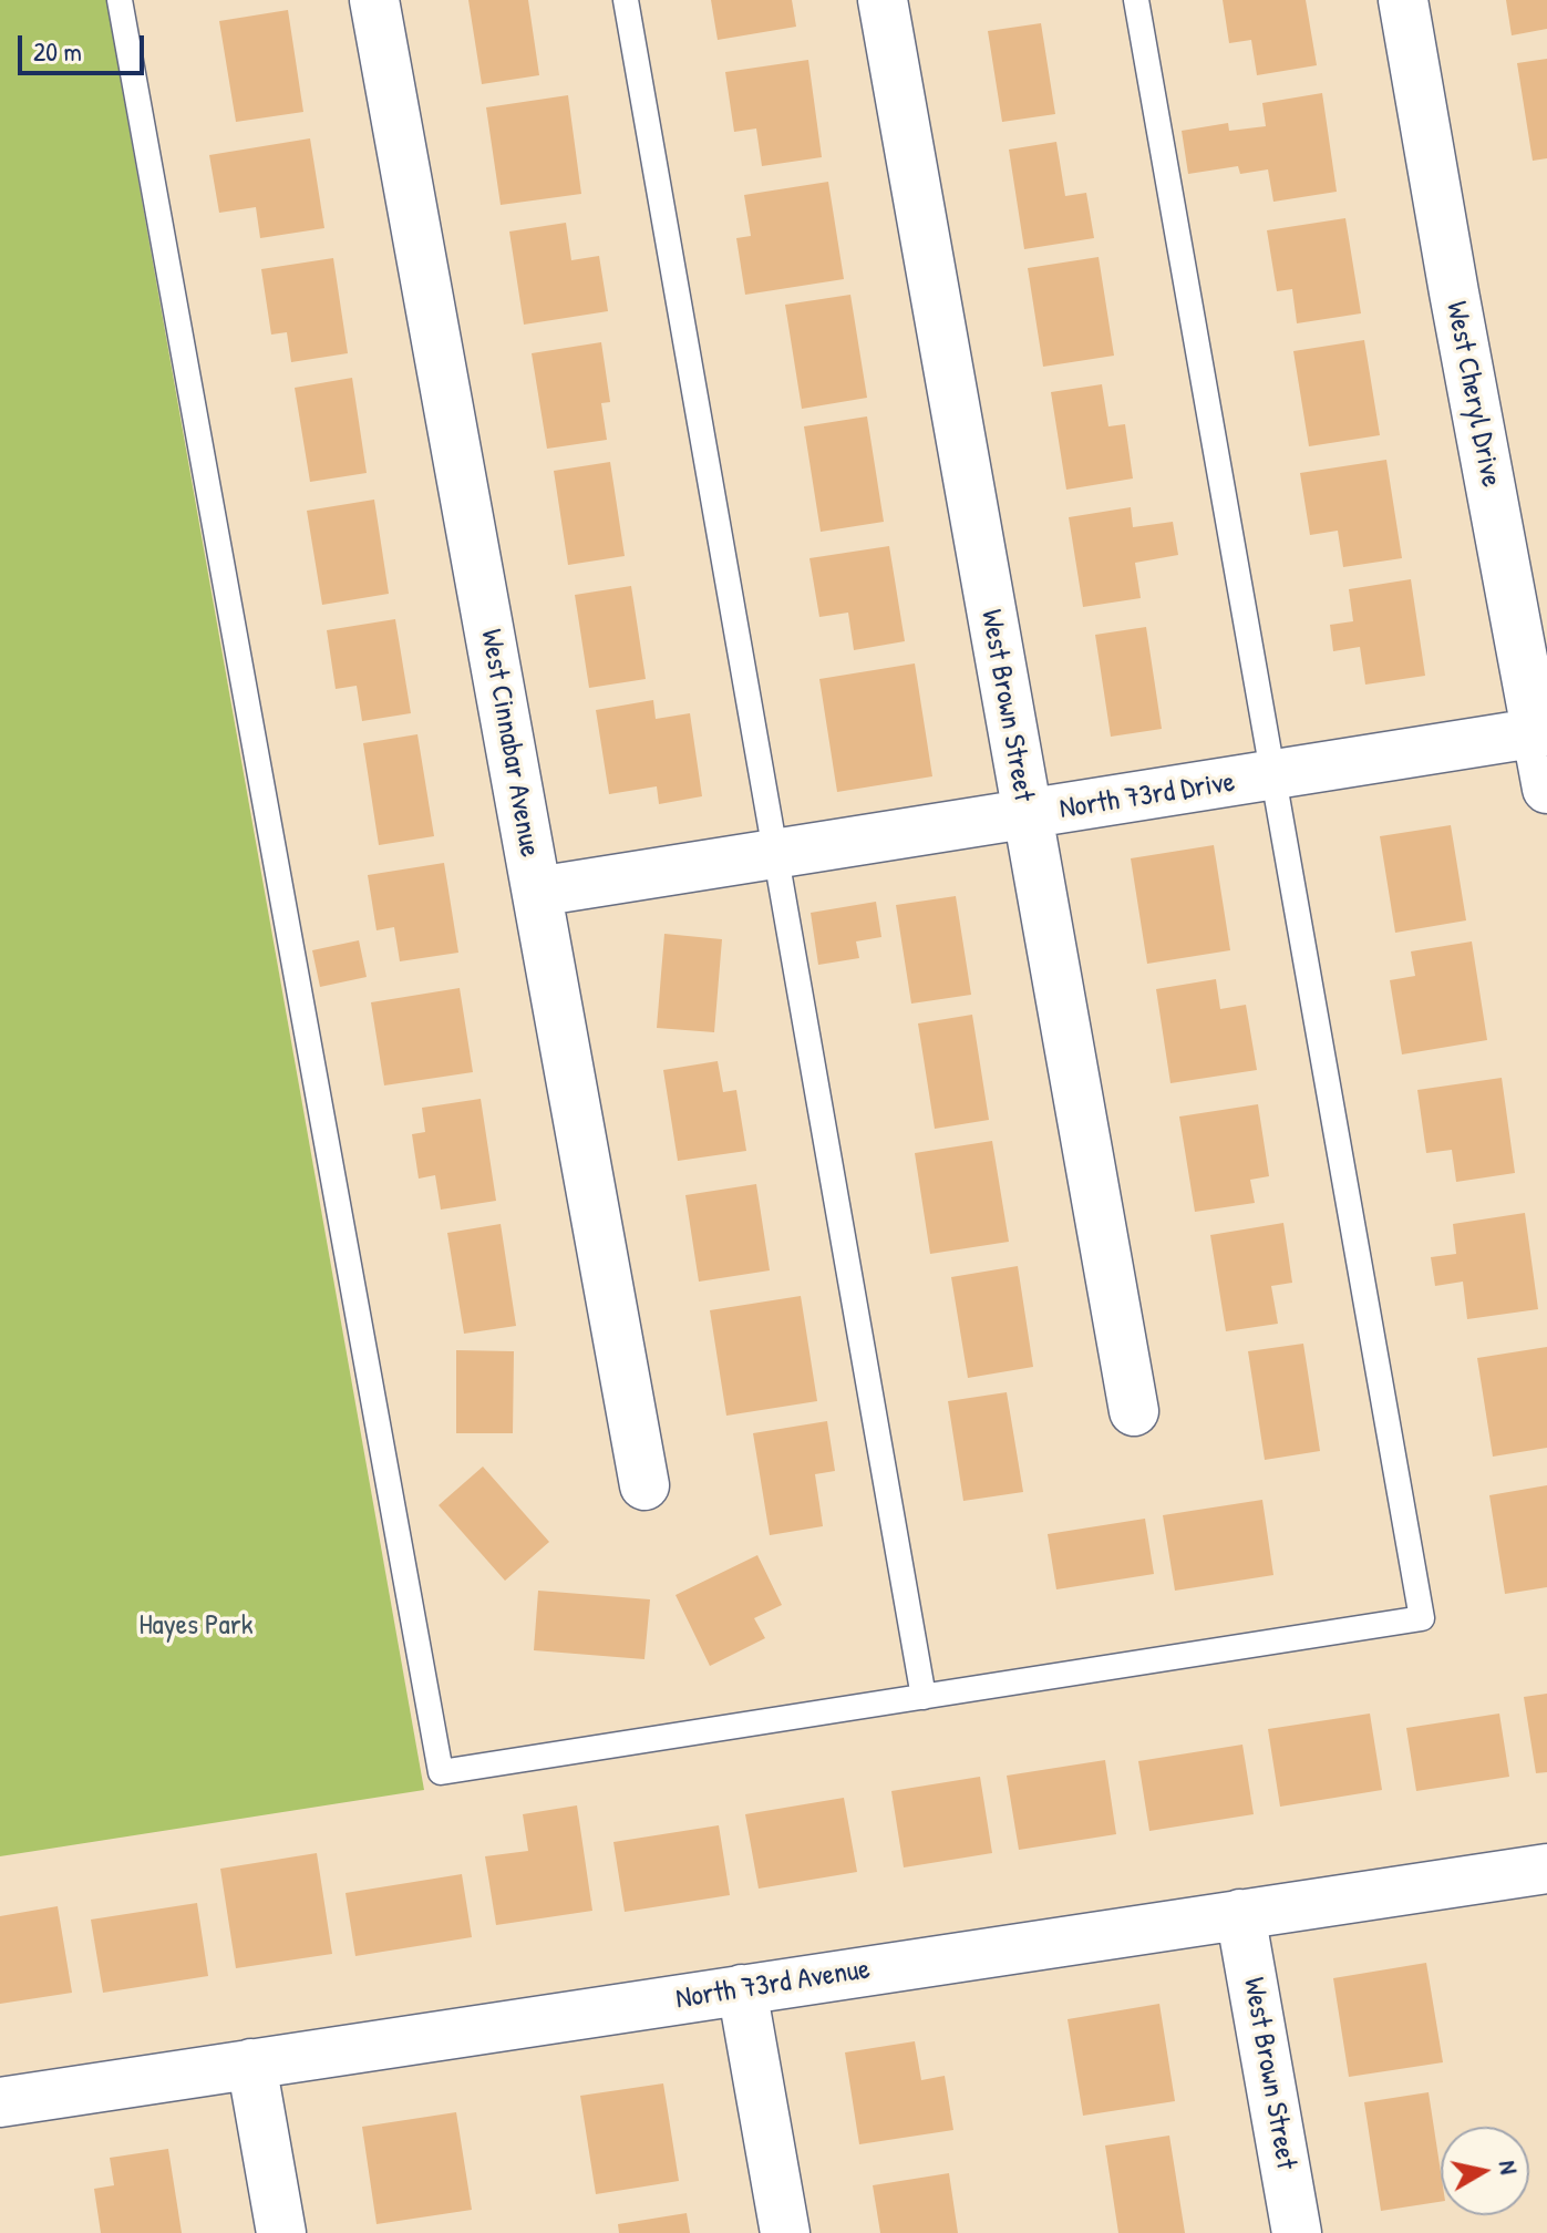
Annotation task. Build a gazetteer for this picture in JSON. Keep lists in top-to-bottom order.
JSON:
{
  "streets": {
    "street": [
      "West Cheryl Drive",
      "West Brown Street",
      "West Cinnabar Avenue",
      "North 73rd Drive",
      "North 73rd Avenue"
    ]
  },
  "crossings": [
    ["West Cheryl Drive", "North 73rd Drive"],
    ["West Brown Street", "North 73rd Drive"],
    ["West Brown Street", "North 73rd Avenue"],
    ["West Cinnabar Avenue", "North 73rd Drive"]
  ],
  "parks": ["Hayes Park"],
  "scale_bar": "20 m",
  "north": "right"
}
